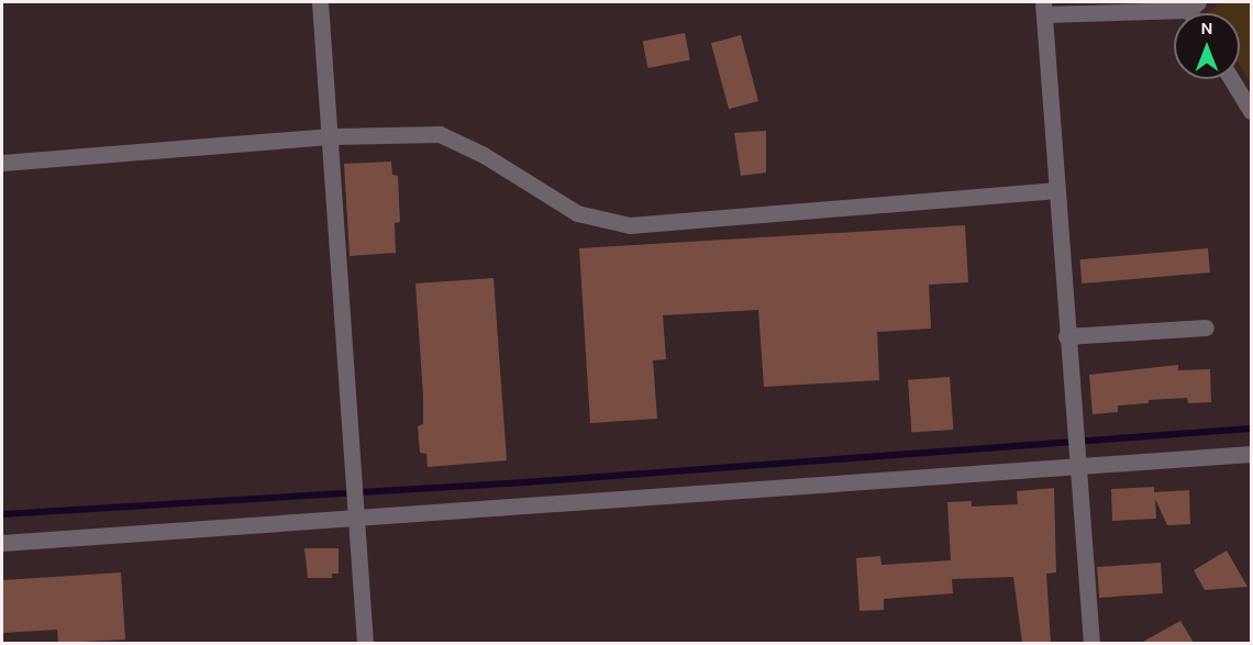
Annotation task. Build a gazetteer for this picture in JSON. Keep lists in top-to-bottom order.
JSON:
{
  "north": "top"
}
